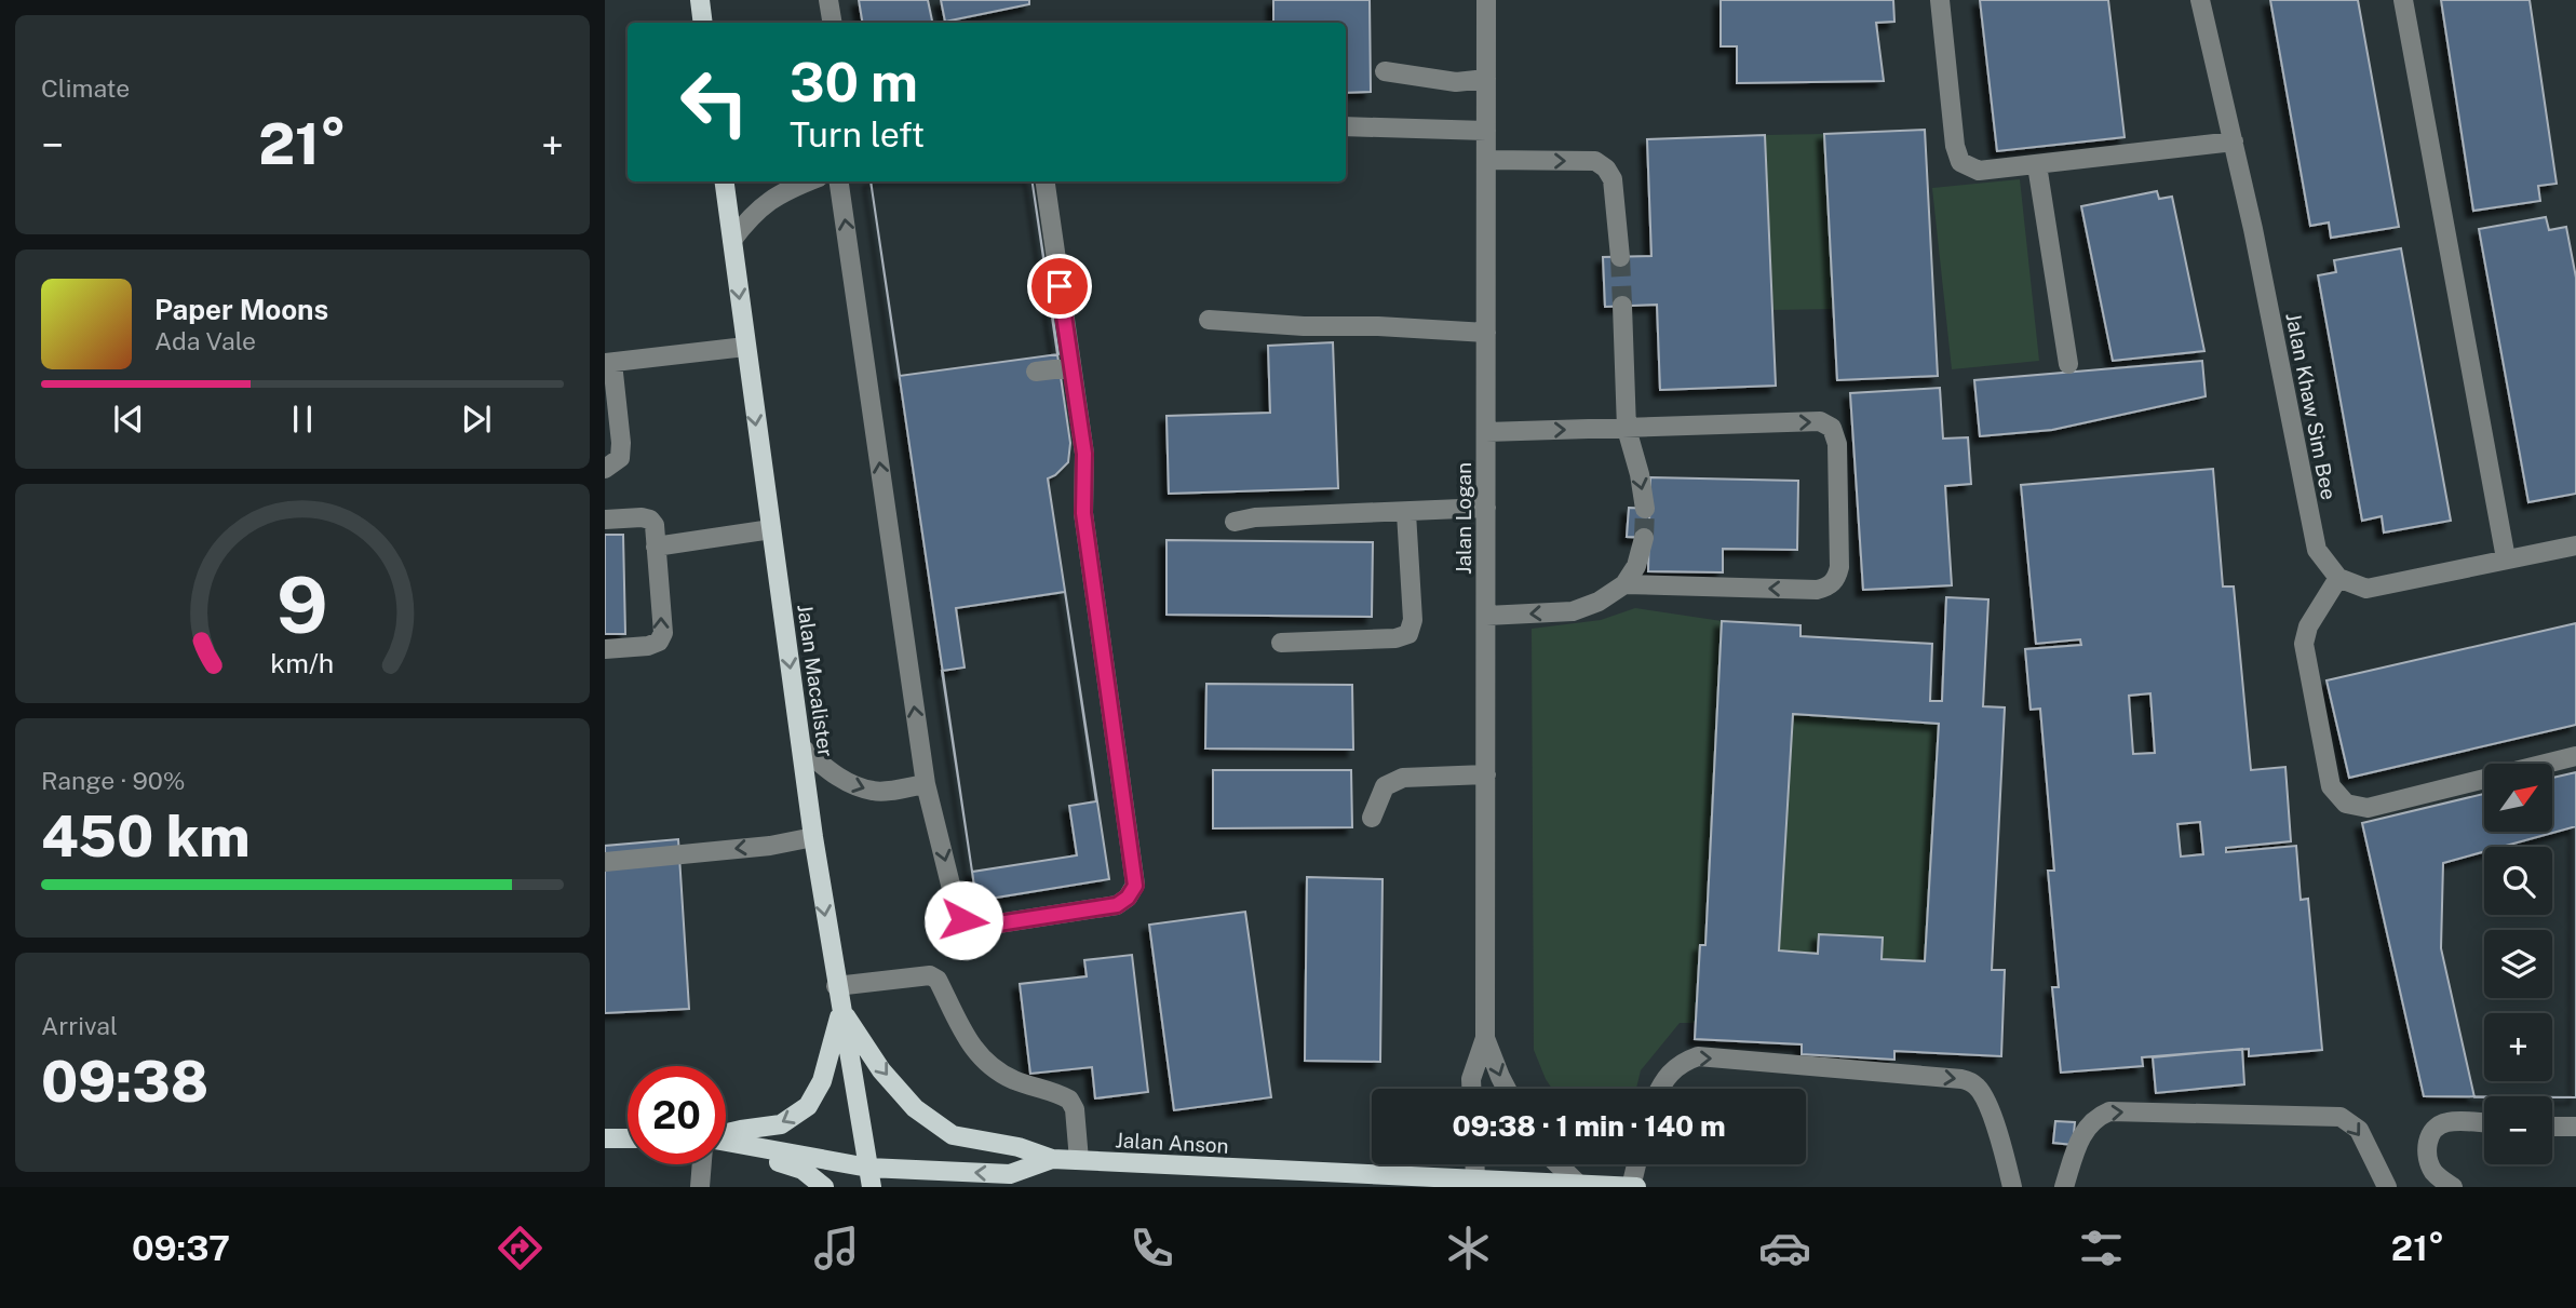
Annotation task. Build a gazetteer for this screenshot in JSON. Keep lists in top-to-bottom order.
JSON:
{
  "streets": {
    "main road": ["Jalan Macalister", "Jalan Anson"],
    "street": ["Jalan Khaw Sim Bee", "Jalan Logan"]
  },
  "crossings": [
    ["Jalan Macalister", "Jalan Anson"]
  ],
  "one_way": ["Jalan Macalister"],
  "north": "top right",
  "page": {
    "tile": [
      "Climate",
      ["Range · 90%", "450 km"],
      ["Arrival", "09:38"]
    ],
    "turn": ["30 m", "Turn left"],
    "heat": ["−", "21°", "+"],
    "song": ["Paper Moons", "Ada Vale"],
    "map_buttons": ["+", "−"],
    "limit": "20",
    "trip": "09:38 · 1 min · 140 m",
    "tabs": ["09:37", "21°"],
    "gauge": ["9", "km/h"]
  }
}
